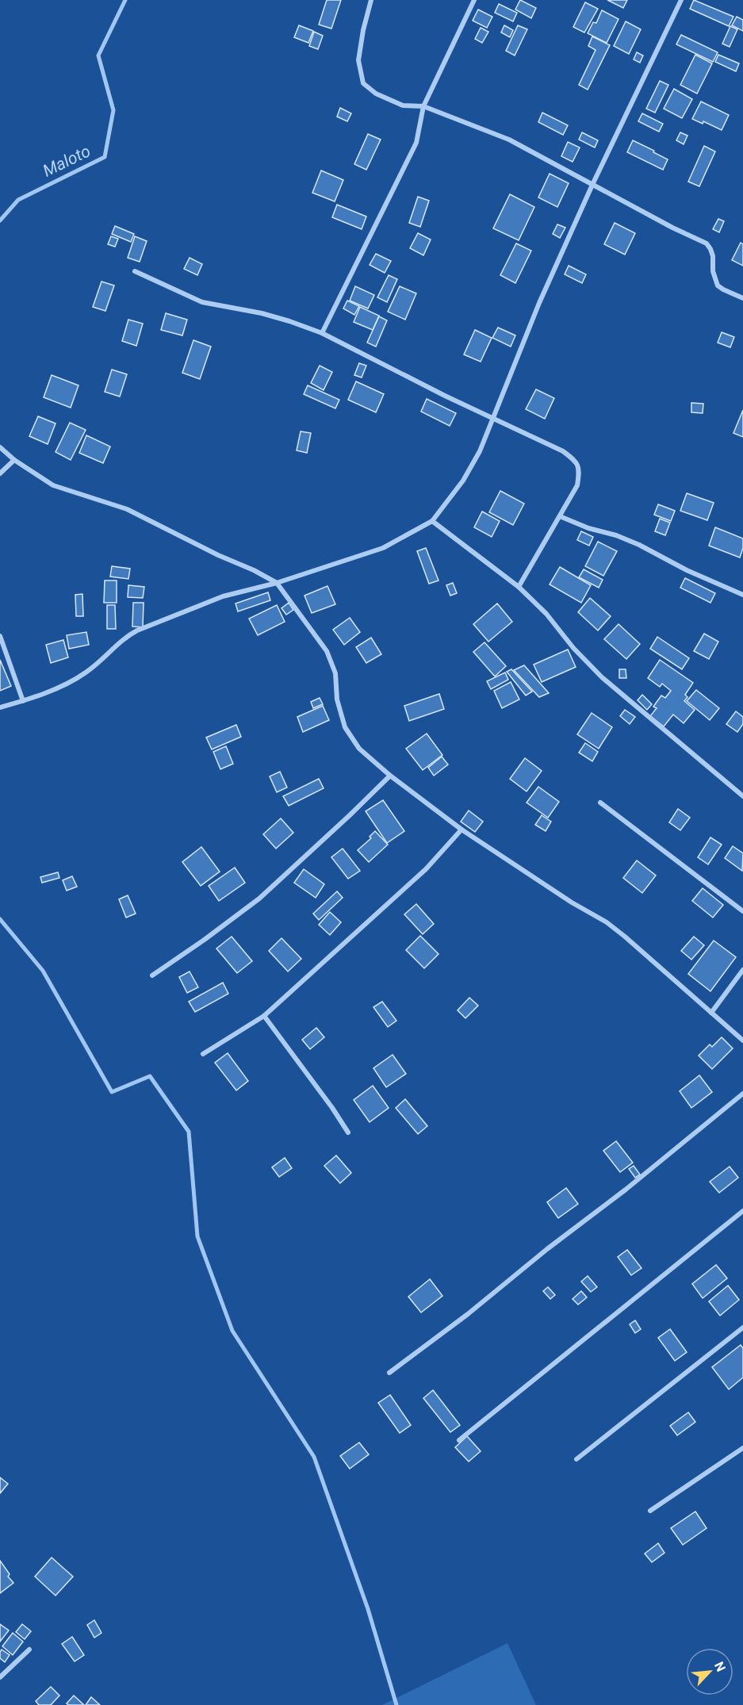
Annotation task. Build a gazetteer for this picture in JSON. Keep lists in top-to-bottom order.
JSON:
{
  "water": ["Maloto"],
  "north": "top right"
}
